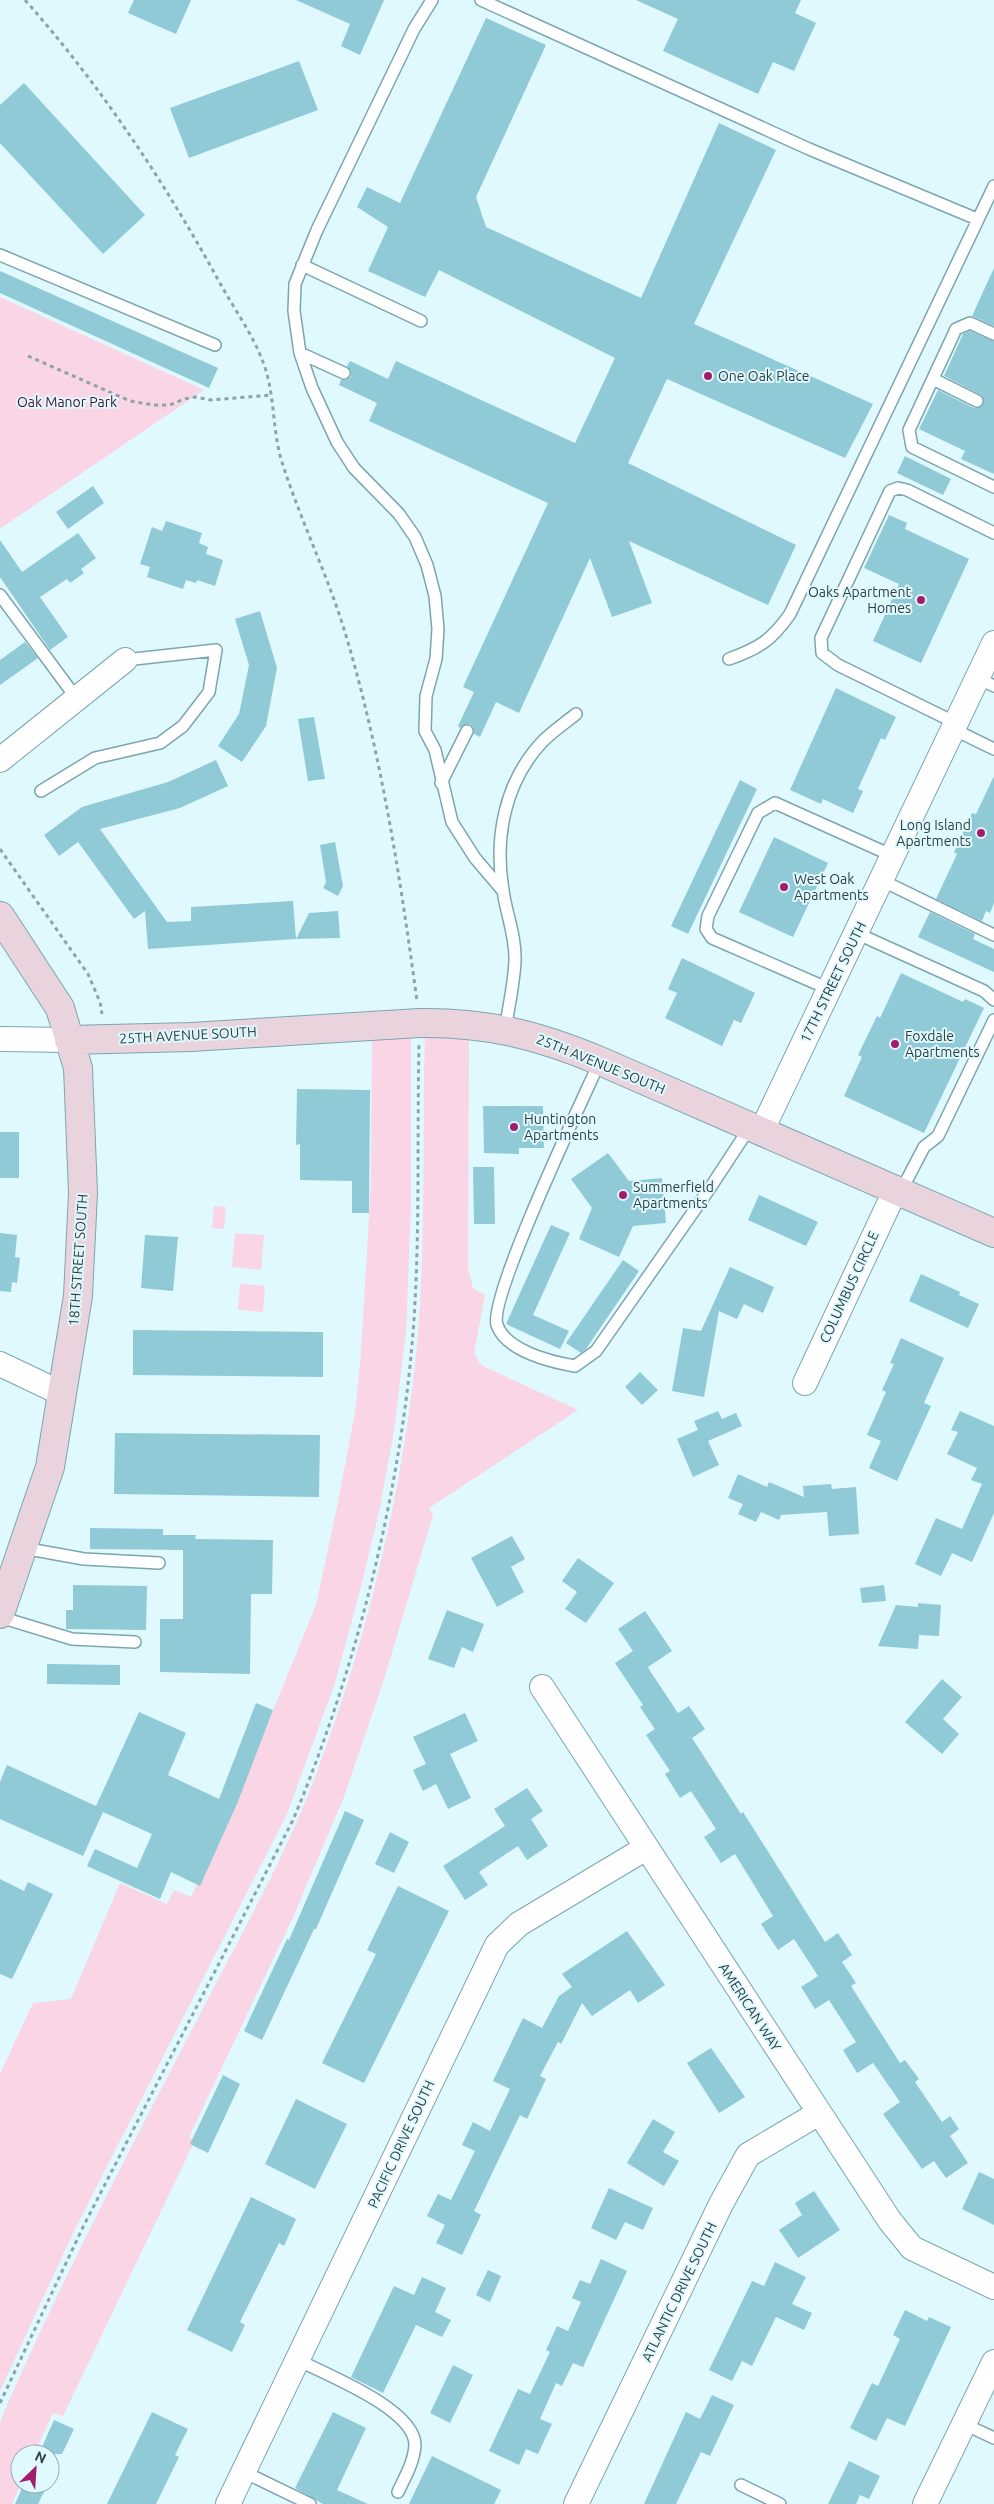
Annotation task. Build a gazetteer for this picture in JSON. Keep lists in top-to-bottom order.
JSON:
{
  "streets": {
    "street": [
      "17TH STREET SOUTH",
      "25TH AVENUE SOUTH",
      "18TH STREET SOUTH",
      "COLUMBUS CIRCLE",
      "AMERICAN WAY",
      "PACIFIC DRIVE SOUTH",
      "ATLANTIC DRIVE SOUTH"
    ]
  },
  "crossings": [
    ["17TH STREET SOUTH", "25TH AVENUE SOUTH"],
    ["25TH AVENUE SOUTH", "18TH STREET SOUTH"],
    ["25TH AVENUE SOUTH", "COLUMBUS CIRCLE"],
    ["AMERICAN WAY", "PACIFIC DRIVE SOUTH"],
    ["AMERICAN WAY", "ATLANTIC DRIVE SOUTH"]
  ],
  "parks": ["Oak Manor Park"],
  "places": [
    "One Oak Place",
    "Oaks Apartment Homes",
    "Long Island Apartments",
    "West Oak Apartments",
    "Foxdale Apartments",
    "Huntington Apartments",
    "Summerfield Apartments"
  ],
  "north": "top right"
}
